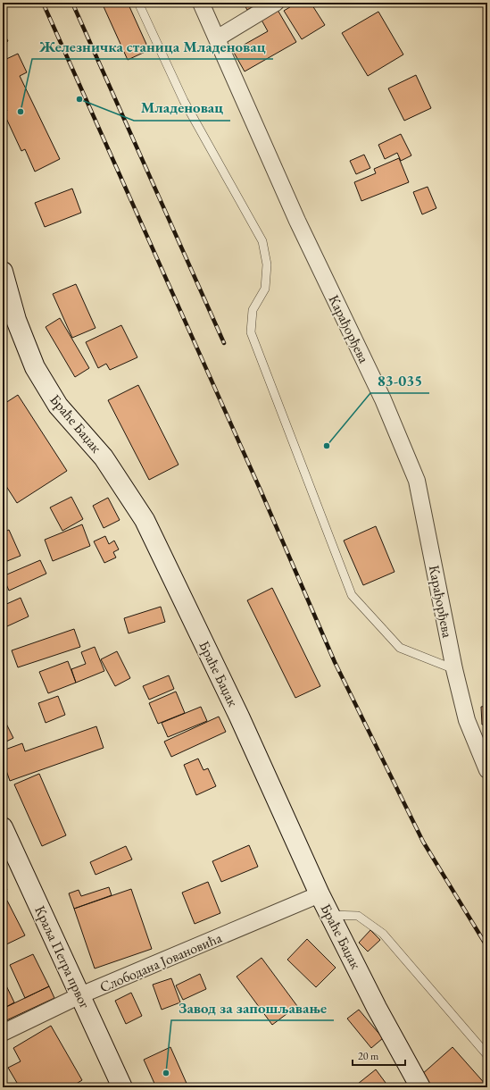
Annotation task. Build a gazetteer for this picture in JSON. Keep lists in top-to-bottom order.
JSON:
{
  "streets": {
    "street": [
      "Карађорђева",
      "Браће Баџак",
      "Краља Петра првог",
      "Слободана Јовановића"
    ]
  },
  "crossings": [
    ["Браће Баџак", "Слободана Јовановића"],
    ["Краља Петра првог", "Слободана Јовановића"]
  ],
  "places": [
    "Младеновац",
    "Железничка станица Младеновац",
    "83-035",
    "Завод за запошљавање"
  ],
  "scale_bar": "20 m"
}
